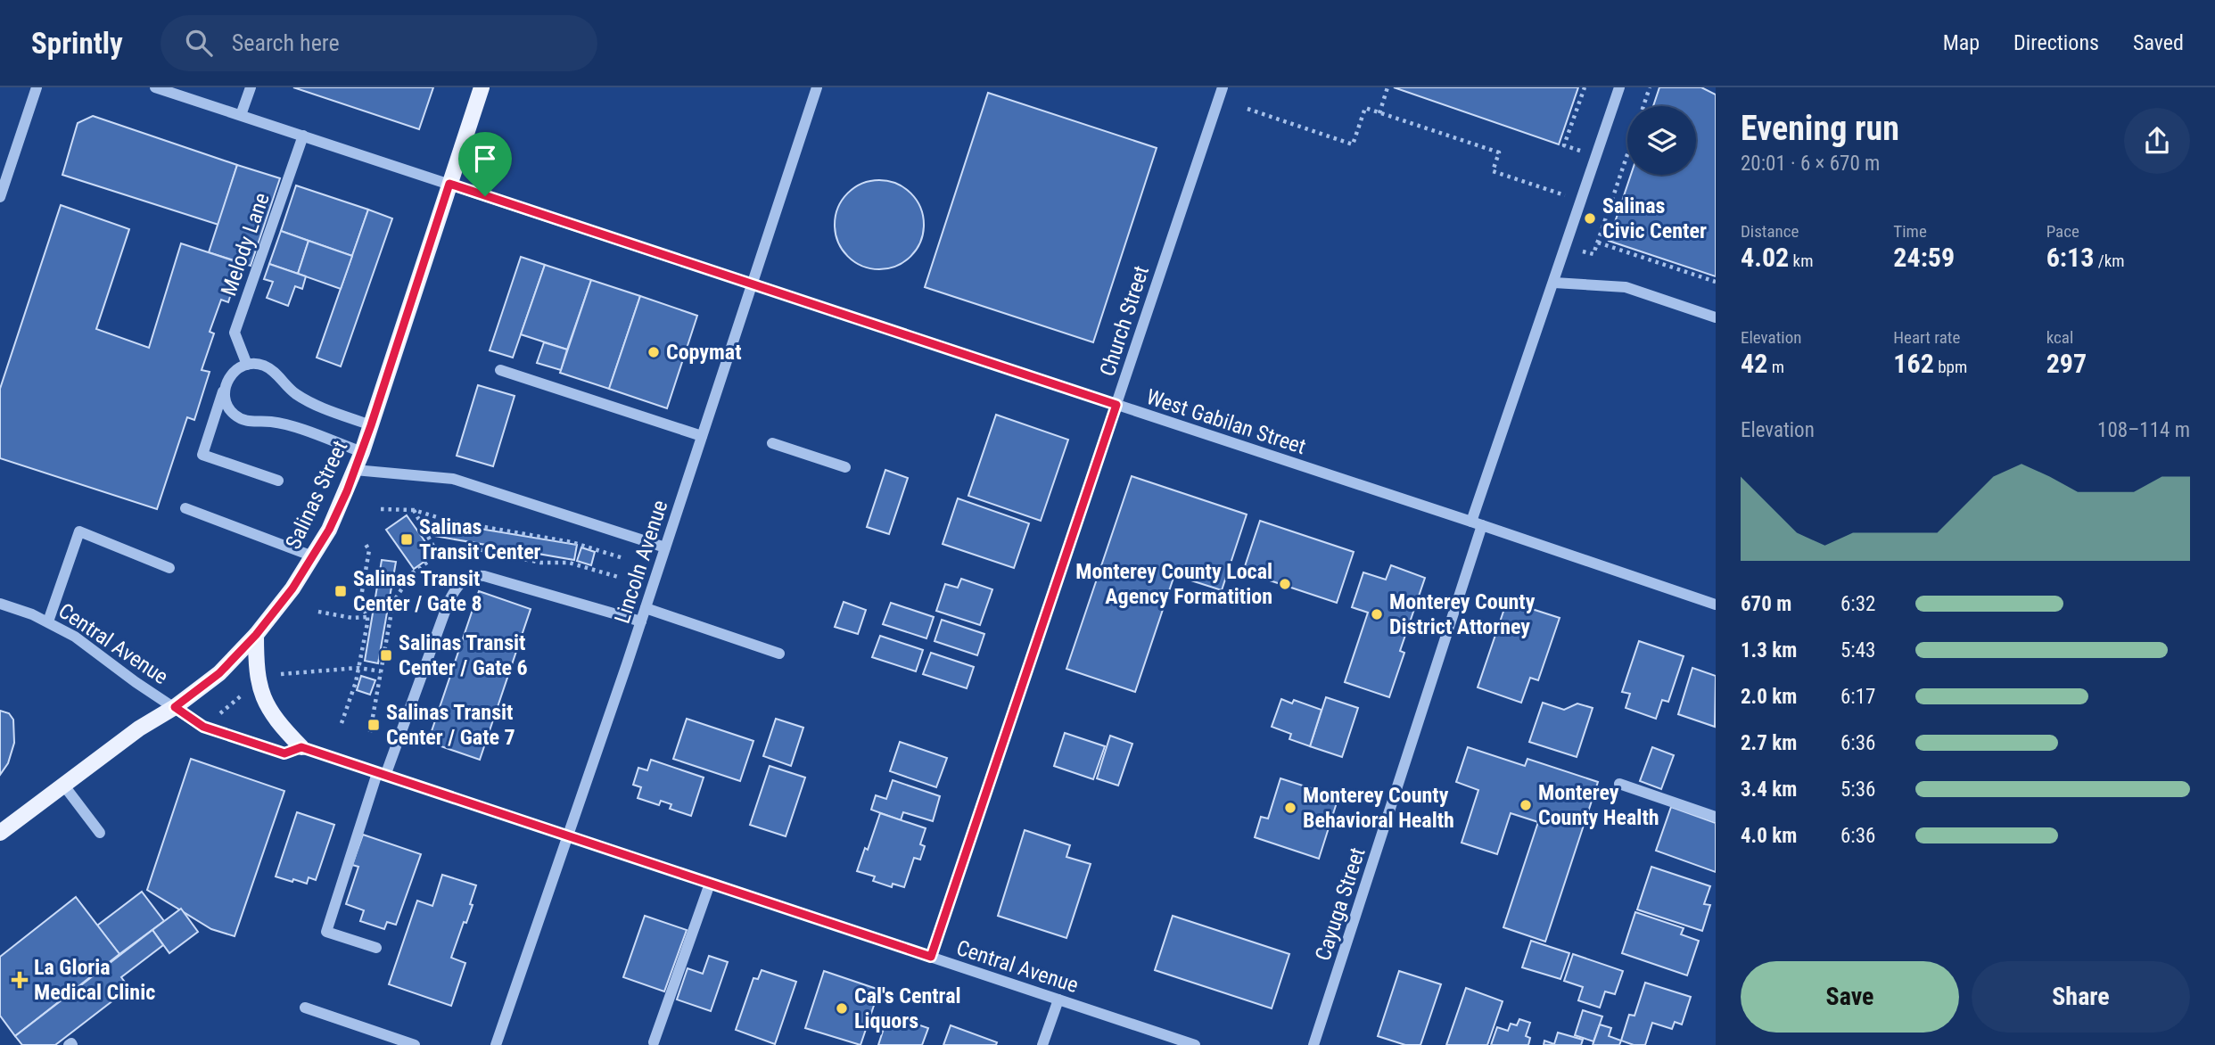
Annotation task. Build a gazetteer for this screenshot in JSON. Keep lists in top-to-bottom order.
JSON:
{
  "streets": {
    "main road": ["Salinas Street"],
    "street": [
      "Melody Lane",
      "Church Street",
      "West Gabilan Street",
      "Lincoln Avenue",
      "Central Avenue",
      "Cayuga Street"
    ]
  },
  "crossings": [
    ["Melody Lane", "West Gabilan Street"],
    ["Church Street", "West Gabilan Street"],
    ["Church Street", "Central Avenue"],
    ["West Gabilan Street", "Salinas Street"],
    ["West Gabilan Street", "Lincoln Avenue"],
    ["West Gabilan Street", "Cayuga Street"],
    ["Salinas Street", "Central Avenue"],
    ["Lincoln Avenue", "Central Avenue"]
  ],
  "places": {
    "other": [
      "Salinas Civic Center",
      "Copymat",
      "Monterey County Local Agency Formatition",
      "Monterey County District Attorney",
      "Monterey County Health",
      "Monterey County Behavioral Health",
      "Cal's Central Liquors"
    ],
    "transit": [
      "Salinas Transit Center",
      "Salinas Transit Center / Gate 8",
      "Salinas Transit Center / Gate 6",
      "Salinas Transit Center / Gate 7"
    ],
    "health": ["La Gloria Medical Clinic"]
  },
  "page": {
    "header": "Sprintly",
    "search": "Search here",
    "nav": ["Map", "Directions", "Saved"],
    "heading": ["Evening run", "20:01 · 6 × 670 m"],
    "stats": [
      ["Distance", "4.02 km"],
      ["Time", "24:59"],
      ["Pace", "6:13 /km"],
      ["Elevation", "42 m"],
      ["Heart rate", "162 bpm"],
      ["kcal", "297"]
    ],
    "chart": ["Elevation", "108–114 m"],
    "list": [
      {
        "name": "670 m",
        "note": "6:32"
      },
      {
        "name": "1.3 km",
        "note": "5:43"
      },
      {
        "name": "2.0 km",
        "note": "6:17"
      },
      {
        "name": "2.7 km",
        "note": "6:36"
      },
      {
        "name": "3.4 km",
        "note": "5:36"
      },
      {
        "name": "4.0 km",
        "note": "6:36"
      }
    ],
    "buttons": ["Save", "Share"]
  }
}
